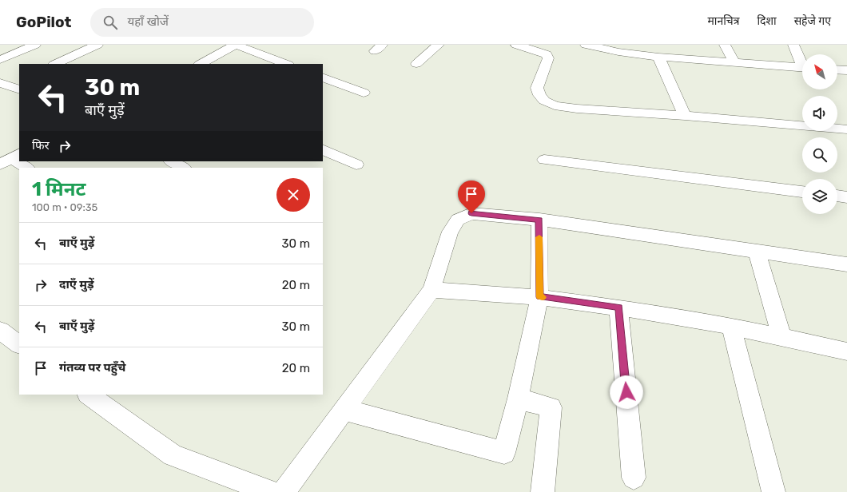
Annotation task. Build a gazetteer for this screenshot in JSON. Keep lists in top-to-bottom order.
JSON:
{
  "north": "top left",
  "page": {
    "header": "GoPilot",
    "search": "यहाँ खोजें",
    "nav": ["मानचित्र", "दिशा", "सहेजे गए"],
    "turn": ["30 m", "बाएँ मुड़ें"],
    "then": "फिर",
    "heading": ["1 मिनट", "100 m · 09:35"],
    "list": [
      {
        "name": "बाएँ मुड़ें",
        "value": "30 m"
      },
      {
        "name": "दाएँ मुड़ें",
        "value": "20 m"
      },
      {
        "name": "बाएँ मुड़ें",
        "value": "30 m"
      },
      {
        "name": "गंतव्य पर पहुँचे",
        "value": "20 m"
      }
    ]
  }
}
